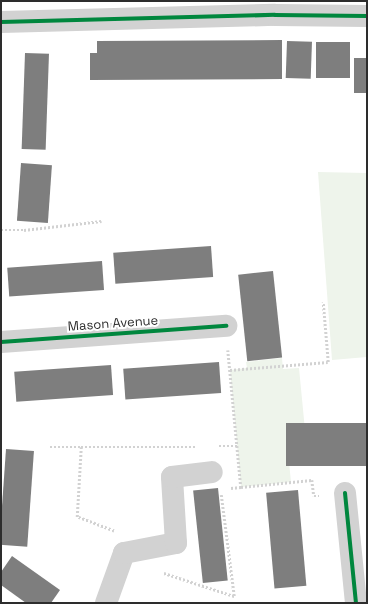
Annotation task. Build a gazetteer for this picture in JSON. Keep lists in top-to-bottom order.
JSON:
{
  "streets": {
    "street": ["Mason Avenue"]
  }
}
